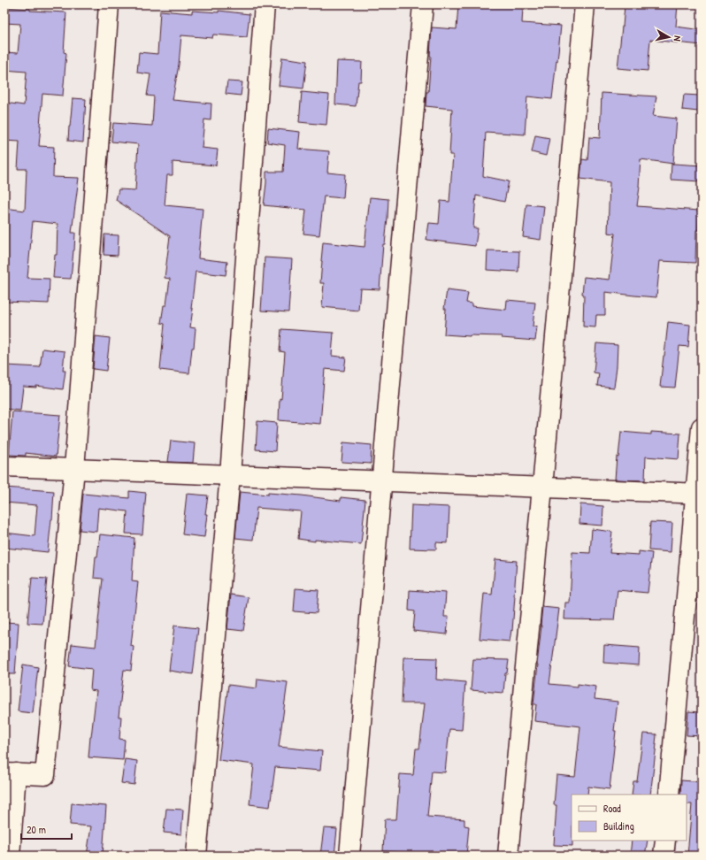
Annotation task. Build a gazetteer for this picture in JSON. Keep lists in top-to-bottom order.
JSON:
{
  "legend": ["Road", "Building"],
  "scale_bar": "20 m",
  "north": "right"
}
